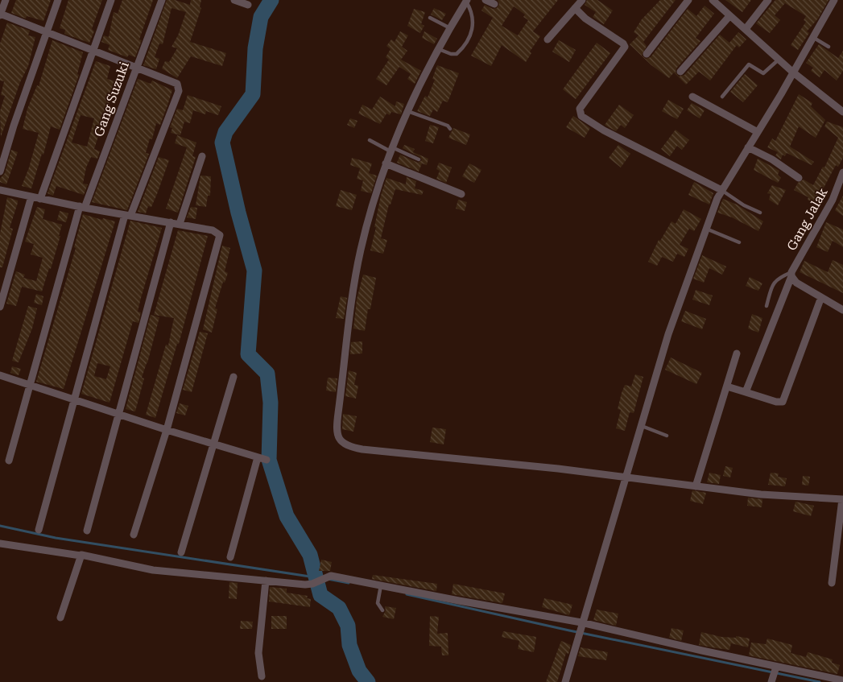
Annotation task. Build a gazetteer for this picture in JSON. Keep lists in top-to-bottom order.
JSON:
{
  "streets": {
    "street": ["Gang Suzuki", "Gang Jalak"]
  }
}
